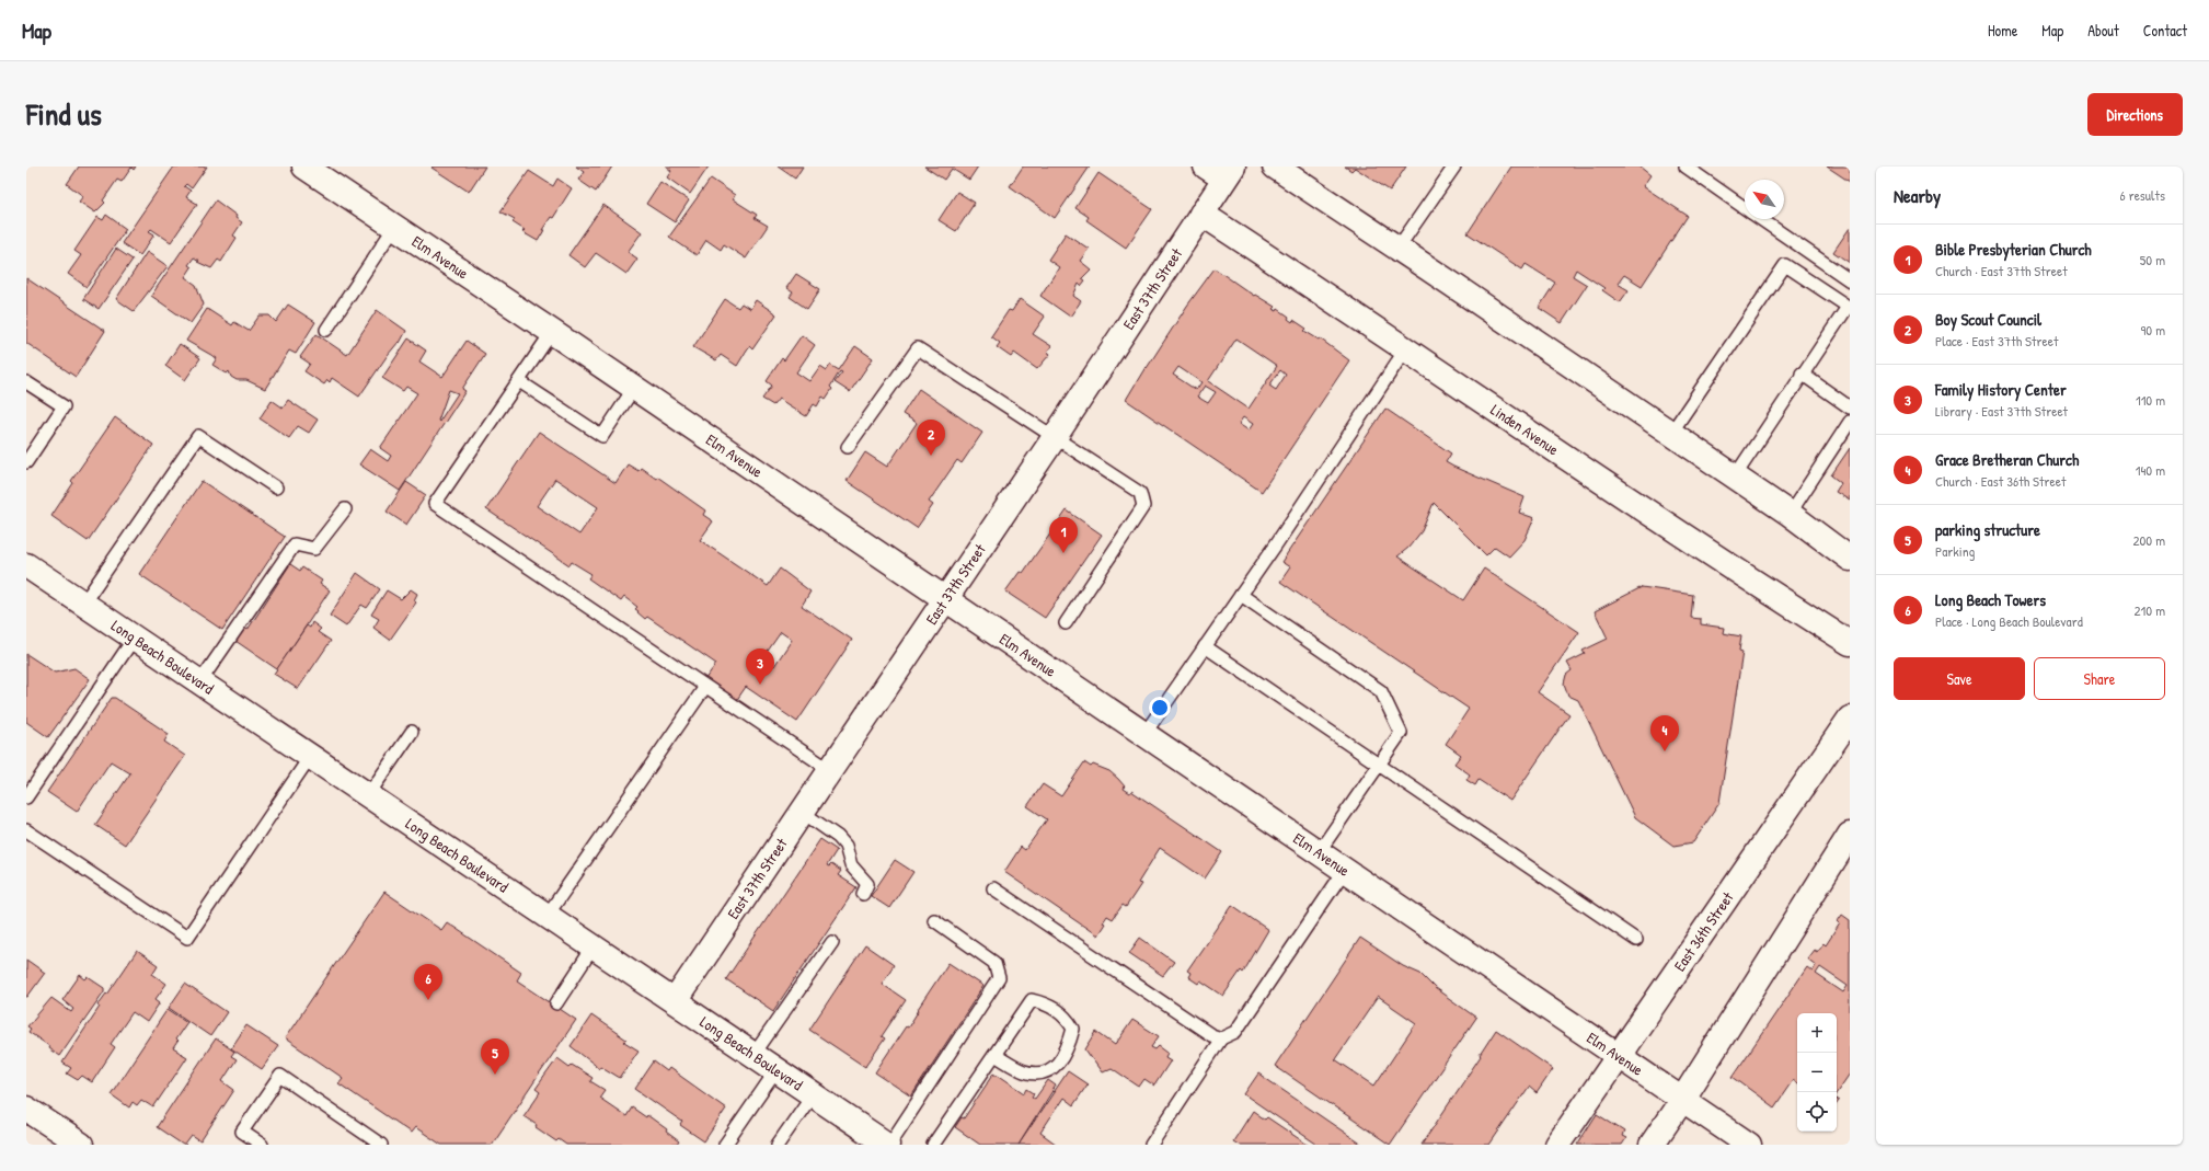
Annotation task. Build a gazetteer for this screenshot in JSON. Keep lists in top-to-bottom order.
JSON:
{
  "streets": {
    "street": [
      "Elm Avenue",
      "East 37th Street",
      "Linden Avenue",
      "Long Beach Boulevard",
      "East 36th Street"
    ]
  },
  "crossings": [
    ["Elm Avenue", "East 37th Street"],
    ["Elm Avenue", "East 36th Street"],
    ["East 37th Street", "Linden Avenue"],
    ["East 37th Street", "Long Beach Boulevard"]
  ],
  "north": "top left",
  "page": {
    "header": "Map",
    "nav": [
      "Home",
      "Map",
      "About",
      "Contact"
    ],
    "title": "Find us",
    "buttons": [
      "Directions",
      ["Save", "Share"]
    ],
    "heading": ["Nearby", "6 results"],
    "list": [
      {
        "mark": "1",
        "name": "Bible Presbyterian Church",
        "note": "Church · East 37th Street",
        "value": "50 m"
      },
      {
        "mark": "2",
        "name": "Boy Scout Council",
        "note": "Place · East 37th Street",
        "value": "90 m"
      },
      {
        "mark": "3",
        "name": "Family History Center",
        "note": "Library · East 37th Street",
        "value": "110 m"
      },
      {
        "mark": "4",
        "name": "Grace Bretheran Church",
        "note": "Church · East 36th Street",
        "value": "140 m"
      },
      {
        "mark": "5",
        "name": "parking structure",
        "note": "Parking",
        "value": "200 m"
      },
      {
        "mark": "6",
        "name": "Long Beach Towers",
        "note": "Place · Long Beach Boulevard",
        "value": "210 m"
      }
    ],
    "pins": [
      "2",
      "1",
      "3",
      "4",
      "6",
      "5"
    ],
    "map_buttons": ["+", "−"]
  }
}
